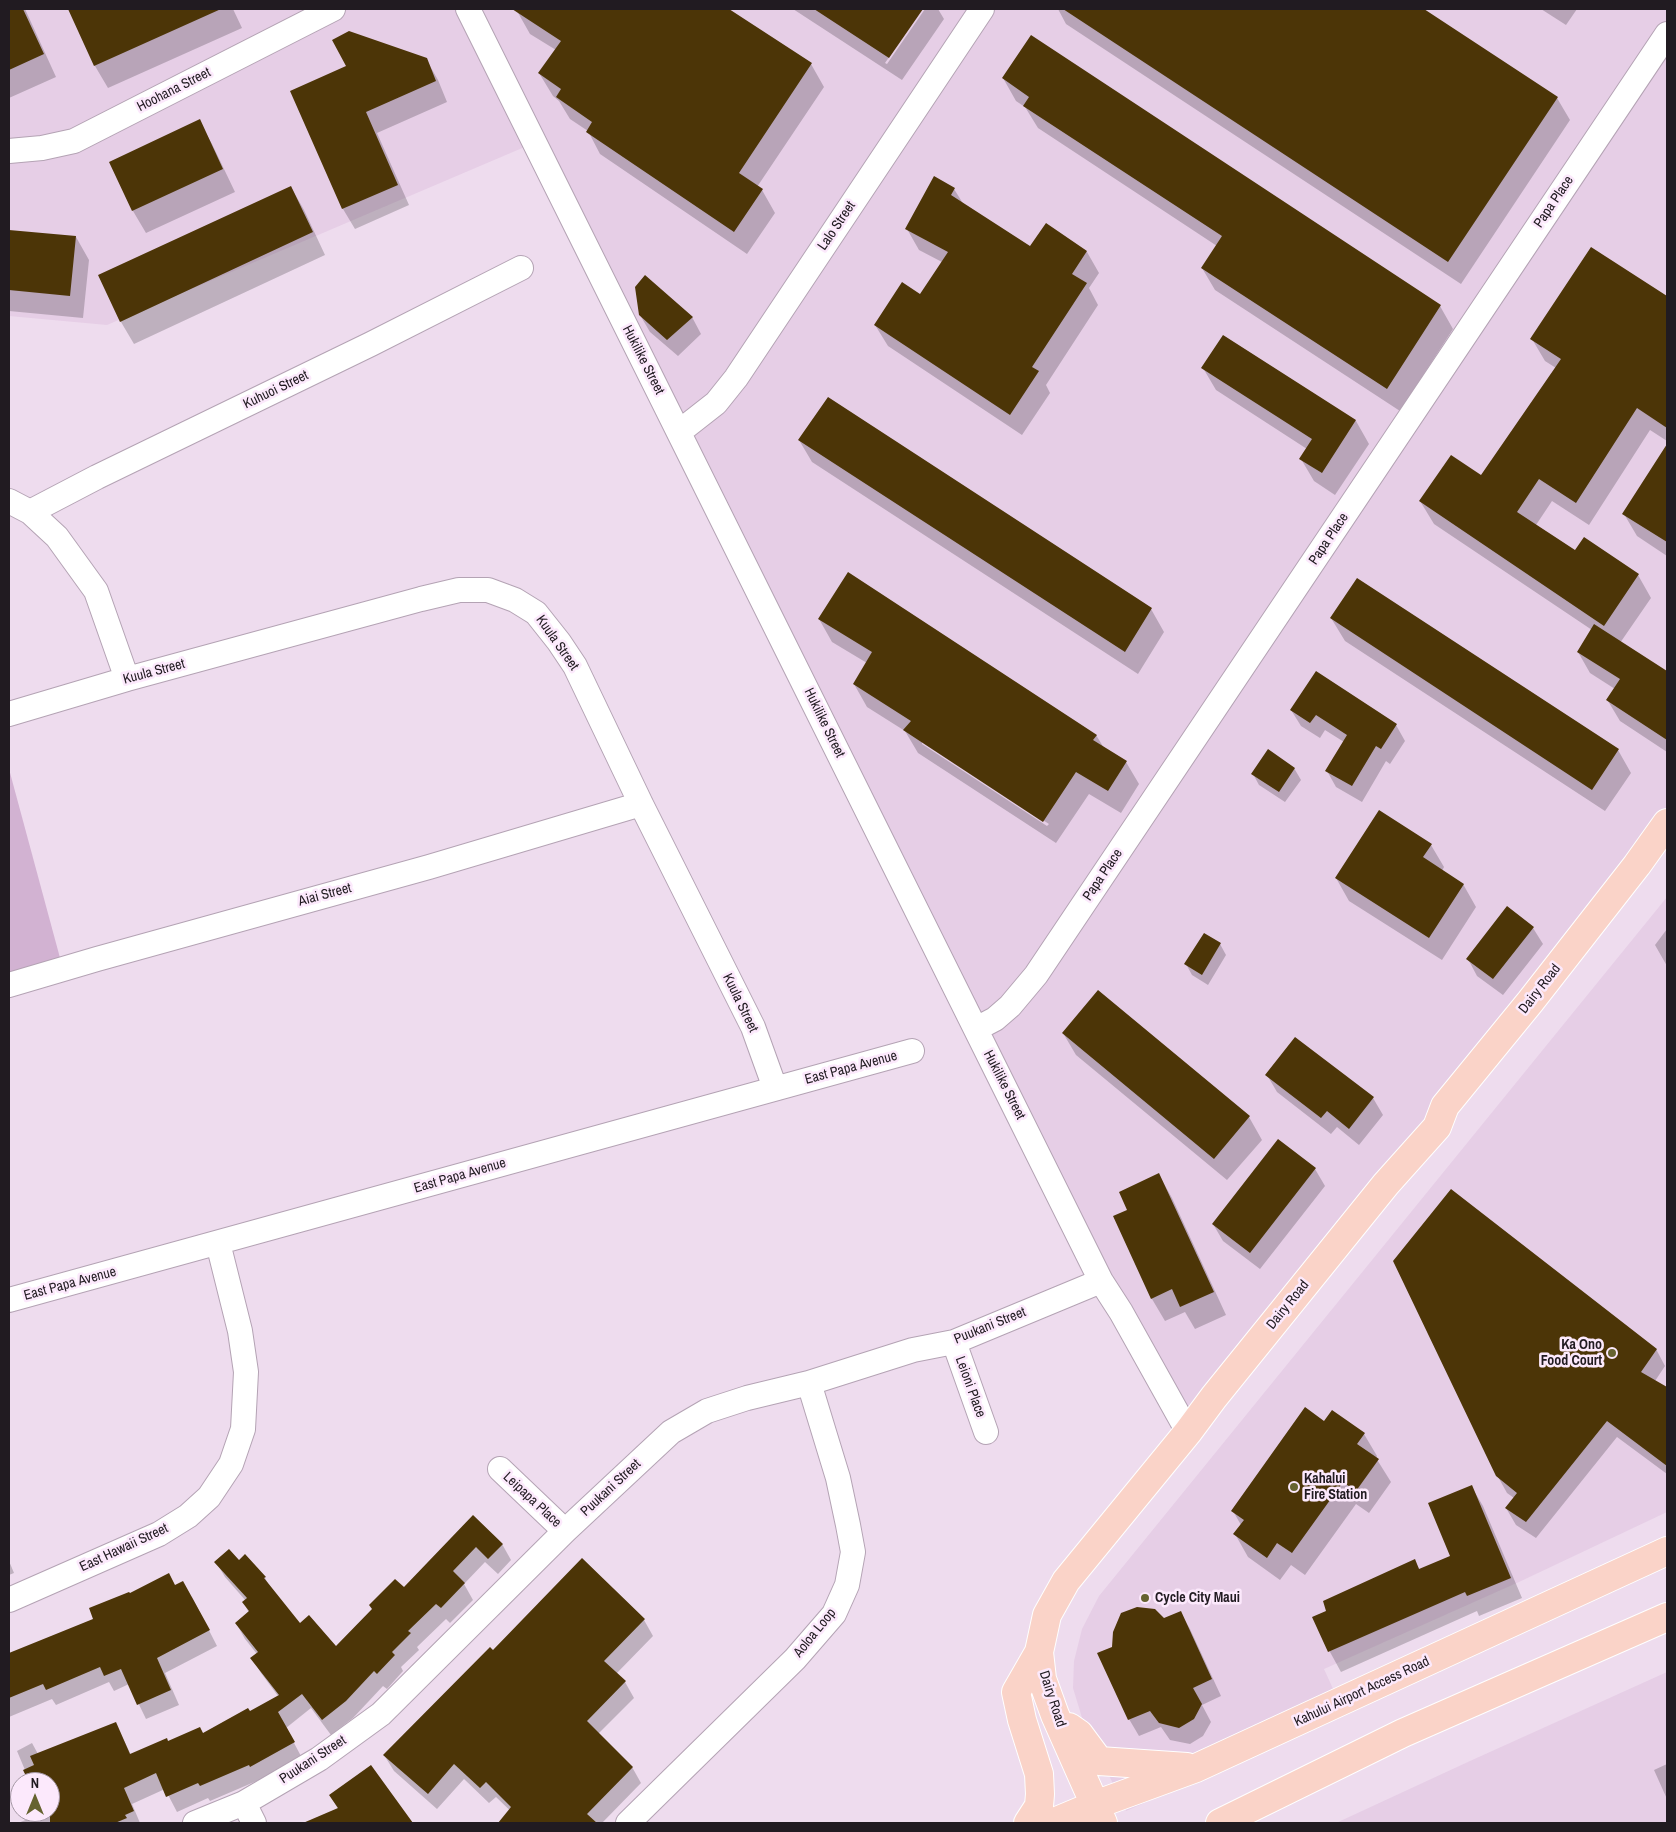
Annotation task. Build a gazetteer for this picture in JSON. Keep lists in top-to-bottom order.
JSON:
{
  "streets": {
    "main road": ["Dairy Road", "Kahului Airport Access Road"],
    "street": [
      "Hoohana Street",
      "Papa Place",
      "Lalo Street",
      "Hukilike Street",
      "Kuhuoi Street",
      "Kuula Street",
      "Aiai Street",
      "East Papa Avenue",
      "Puukani Street",
      "Leioni Place",
      "Leipapa Place",
      "East Hawaii Street",
      "Aoloa Loop"
    ]
  },
  "crossings": [
    ["Papa Place", "Hukilike Street"],
    ["Lalo Street", "Hukilike Street"],
    ["Hukilike Street", "Dairy Road"],
    ["Hukilike Street", "Puukani Street"],
    ["Kuula Street", "Aiai Street"],
    ["Kuula Street", "East Papa Avenue"],
    ["Dairy Road", "Kahului Airport Access Road"],
    ["East Papa Avenue", "East Hawaii Street"],
    ["Puukani Street", "Leioni Place"],
    ["Puukani Street", "Leipapa Place"],
    ["Puukani Street", "Aoloa Loop"]
  ],
  "places": ["Ka Ono Food Court", "Kahalui Fire Station", "Cycle City Maui"],
  "north": "top"
}
